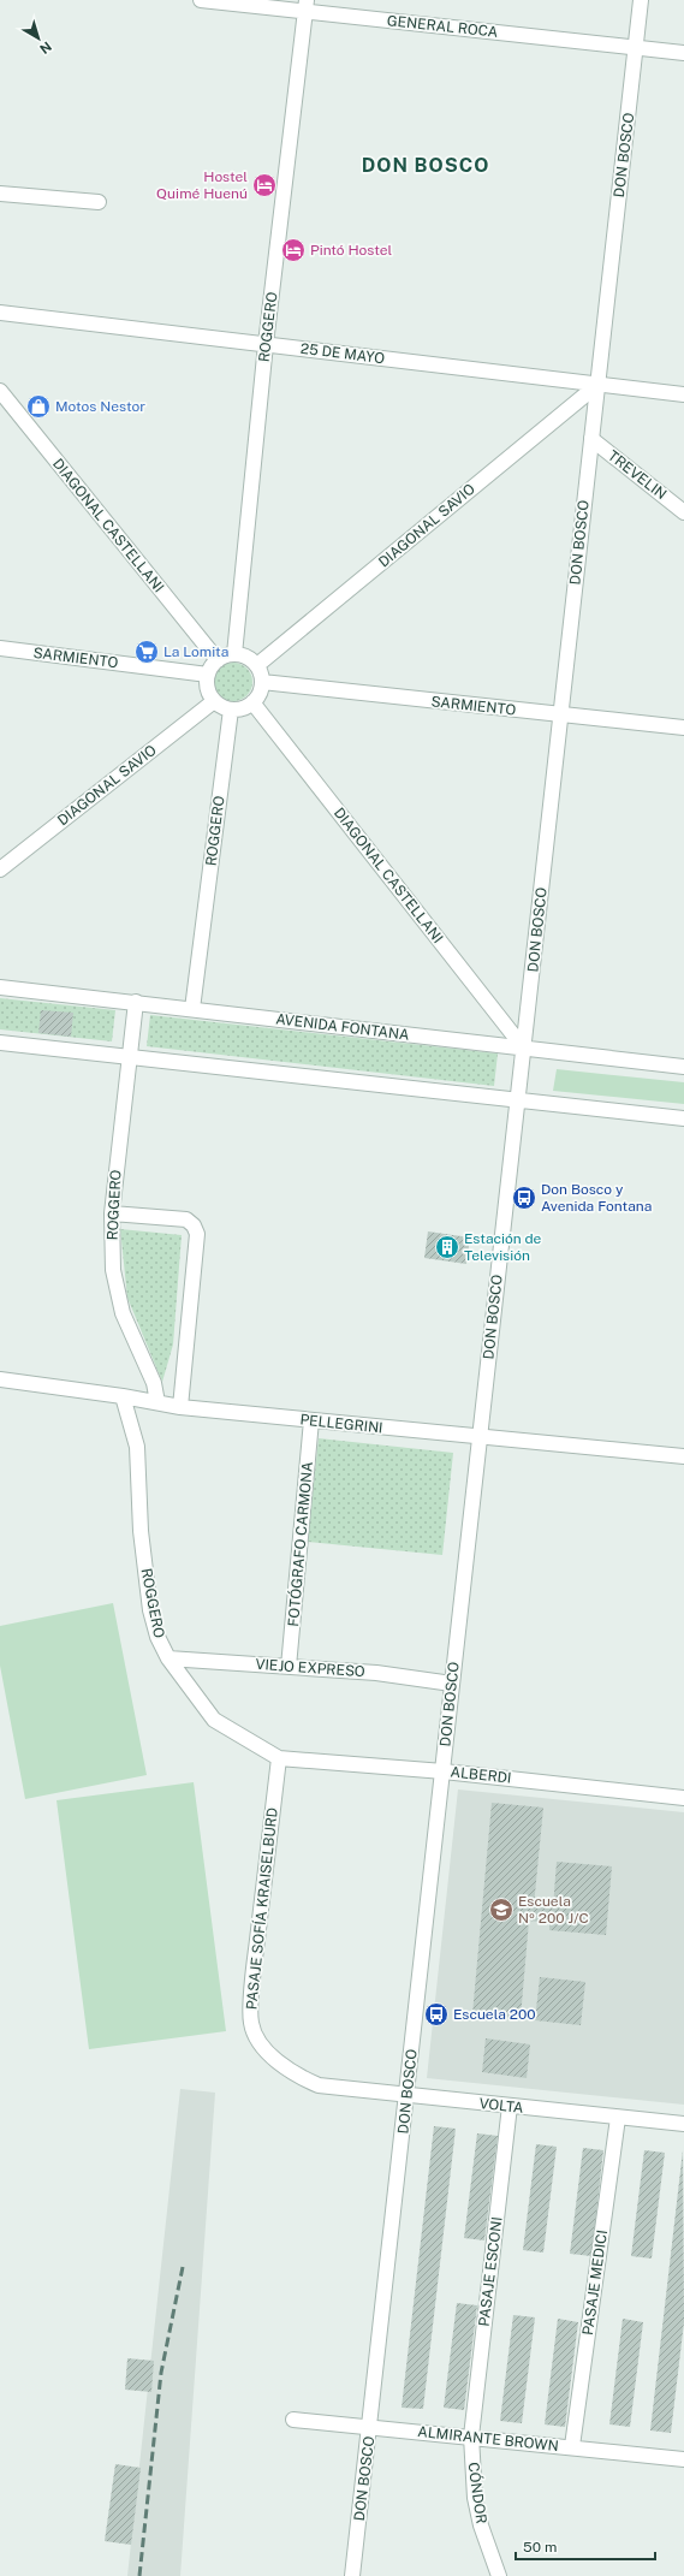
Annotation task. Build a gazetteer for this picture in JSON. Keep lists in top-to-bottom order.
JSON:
{
  "streets": {
    "street": [
      "GENERAL ROCA",
      "DON BOSCO",
      "ROGGERO",
      "25 DE MAYO",
      "TREVELIN",
      "DIAGONAL CASTELLANI",
      "DIAGONAL SAVIO",
      "SARMIENTO",
      "AVENIDA FONTANA",
      "PELLEGRINI",
      "FOTÓGRAFO CARMONA",
      "VIEJO EXPRESO",
      "ALBERDI",
      "PASAJE SOFÍA KRAISELBURD",
      "VOLTA",
      "PASAJE ESCONI",
      "PASAJE MEDICI",
      "ALMIRANTE BROWN",
      "CÓNDOR"
    ]
  },
  "crossings": [
    ["GENERAL ROCA", "DON BOSCO"],
    ["GENERAL ROCA", "ROGGERO"],
    ["DON BOSCO", "25 DE MAYO"],
    ["DON BOSCO", "TREVELIN"],
    ["DON BOSCO", "DIAGONAL CASTELLANI"],
    ["DON BOSCO", "DIAGONAL SAVIO"],
    ["DON BOSCO", "SARMIENTO"],
    ["DON BOSCO", "AVENIDA FONTANA"],
    ["DON BOSCO", "PELLEGRINI"],
    ["DON BOSCO", "VIEJO EXPRESO"],
    ["DON BOSCO", "ALBERDI"],
    ["DON BOSCO", "VOLTA"],
    ["DON BOSCO", "ALMIRANTE BROWN"],
    ["ROGGERO", "25 DE MAYO"],
    ["ROGGERO", "DIAGONAL CASTELLANI"],
    ["ROGGERO", "DIAGONAL SAVIO"],
    ["ROGGERO", "SARMIENTO"],
    ["ROGGERO", "AVENIDA FONTANA"],
    ["ROGGERO", "PELLEGRINI"],
    ["ROGGERO", "VIEJO EXPRESO"],
    ["ROGGERO", "ALBERDI"],
    ["ROGGERO", "PASAJE SOFÍA KRAISELBURD"],
    ["25 DE MAYO", "DIAGONAL SAVIO"],
    ["DIAGONAL CASTELLANI", "DIAGONAL SAVIO"],
    ["DIAGONAL CASTELLANI", "SARMIENTO"],
    ["DIAGONAL CASTELLANI", "AVENIDA FONTANA"],
    ["DIAGONAL SAVIO", "SARMIENTO"],
    ["PELLEGRINI", "FOTÓGRAFO CARMONA"],
    ["FOTÓGRAFO CARMONA", "VIEJO EXPRESO"],
    ["ALBERDI", "PASAJE SOFÍA KRAISELBURD"],
    ["PASAJE SOFÍA KRAISELBURD", "VOLTA"],
    ["VOLTA", "PASAJE ESCONI"],
    ["VOLTA", "PASAJE MEDICI"],
    ["PASAJE ESCONI", "ALMIRANTE BROWN"],
    ["PASAJE ESCONI", "CÓNDOR"],
    ["PASAJE MEDICI", "ALMIRANTE BROWN"],
    ["ALMIRANTE BROWN", "CÓNDOR"]
  ],
  "districts": ["DON BOSCO"],
  "places": {
    "hotel": ["Hostel Quimé Huenú", "Pintó Hostel"],
    "shop": ["Motos Nestor"],
    "supermarket": ["La Lomita"],
    "bus stop": ["Don Bosco y Avenida Fontana", "Escuela 200"],
    "building": ["Estación de Televisión"],
    "school or university": ["Escuela Nº 200 J/C"]
  },
  "scale_bar": "50 m",
  "north": "bottom right"
}
